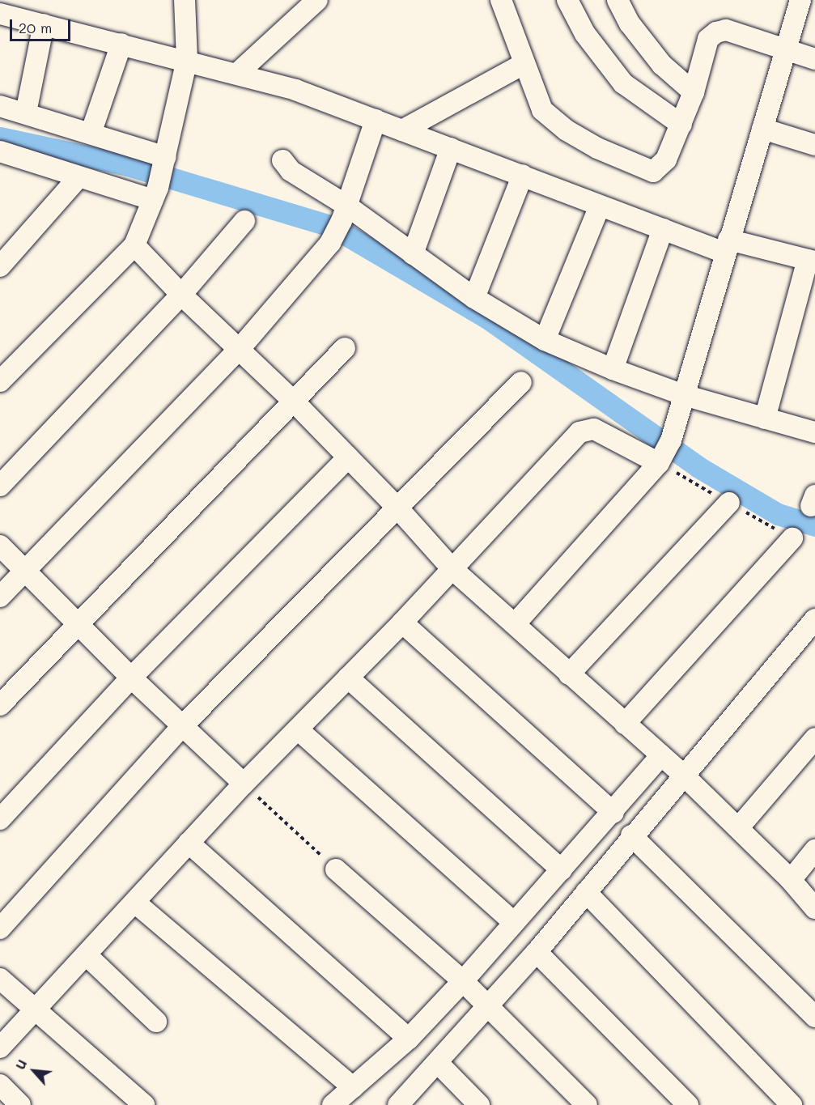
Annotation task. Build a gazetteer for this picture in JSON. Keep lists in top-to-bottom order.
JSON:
{
  "scale_bar": "20 m",
  "north": "top left"
}
